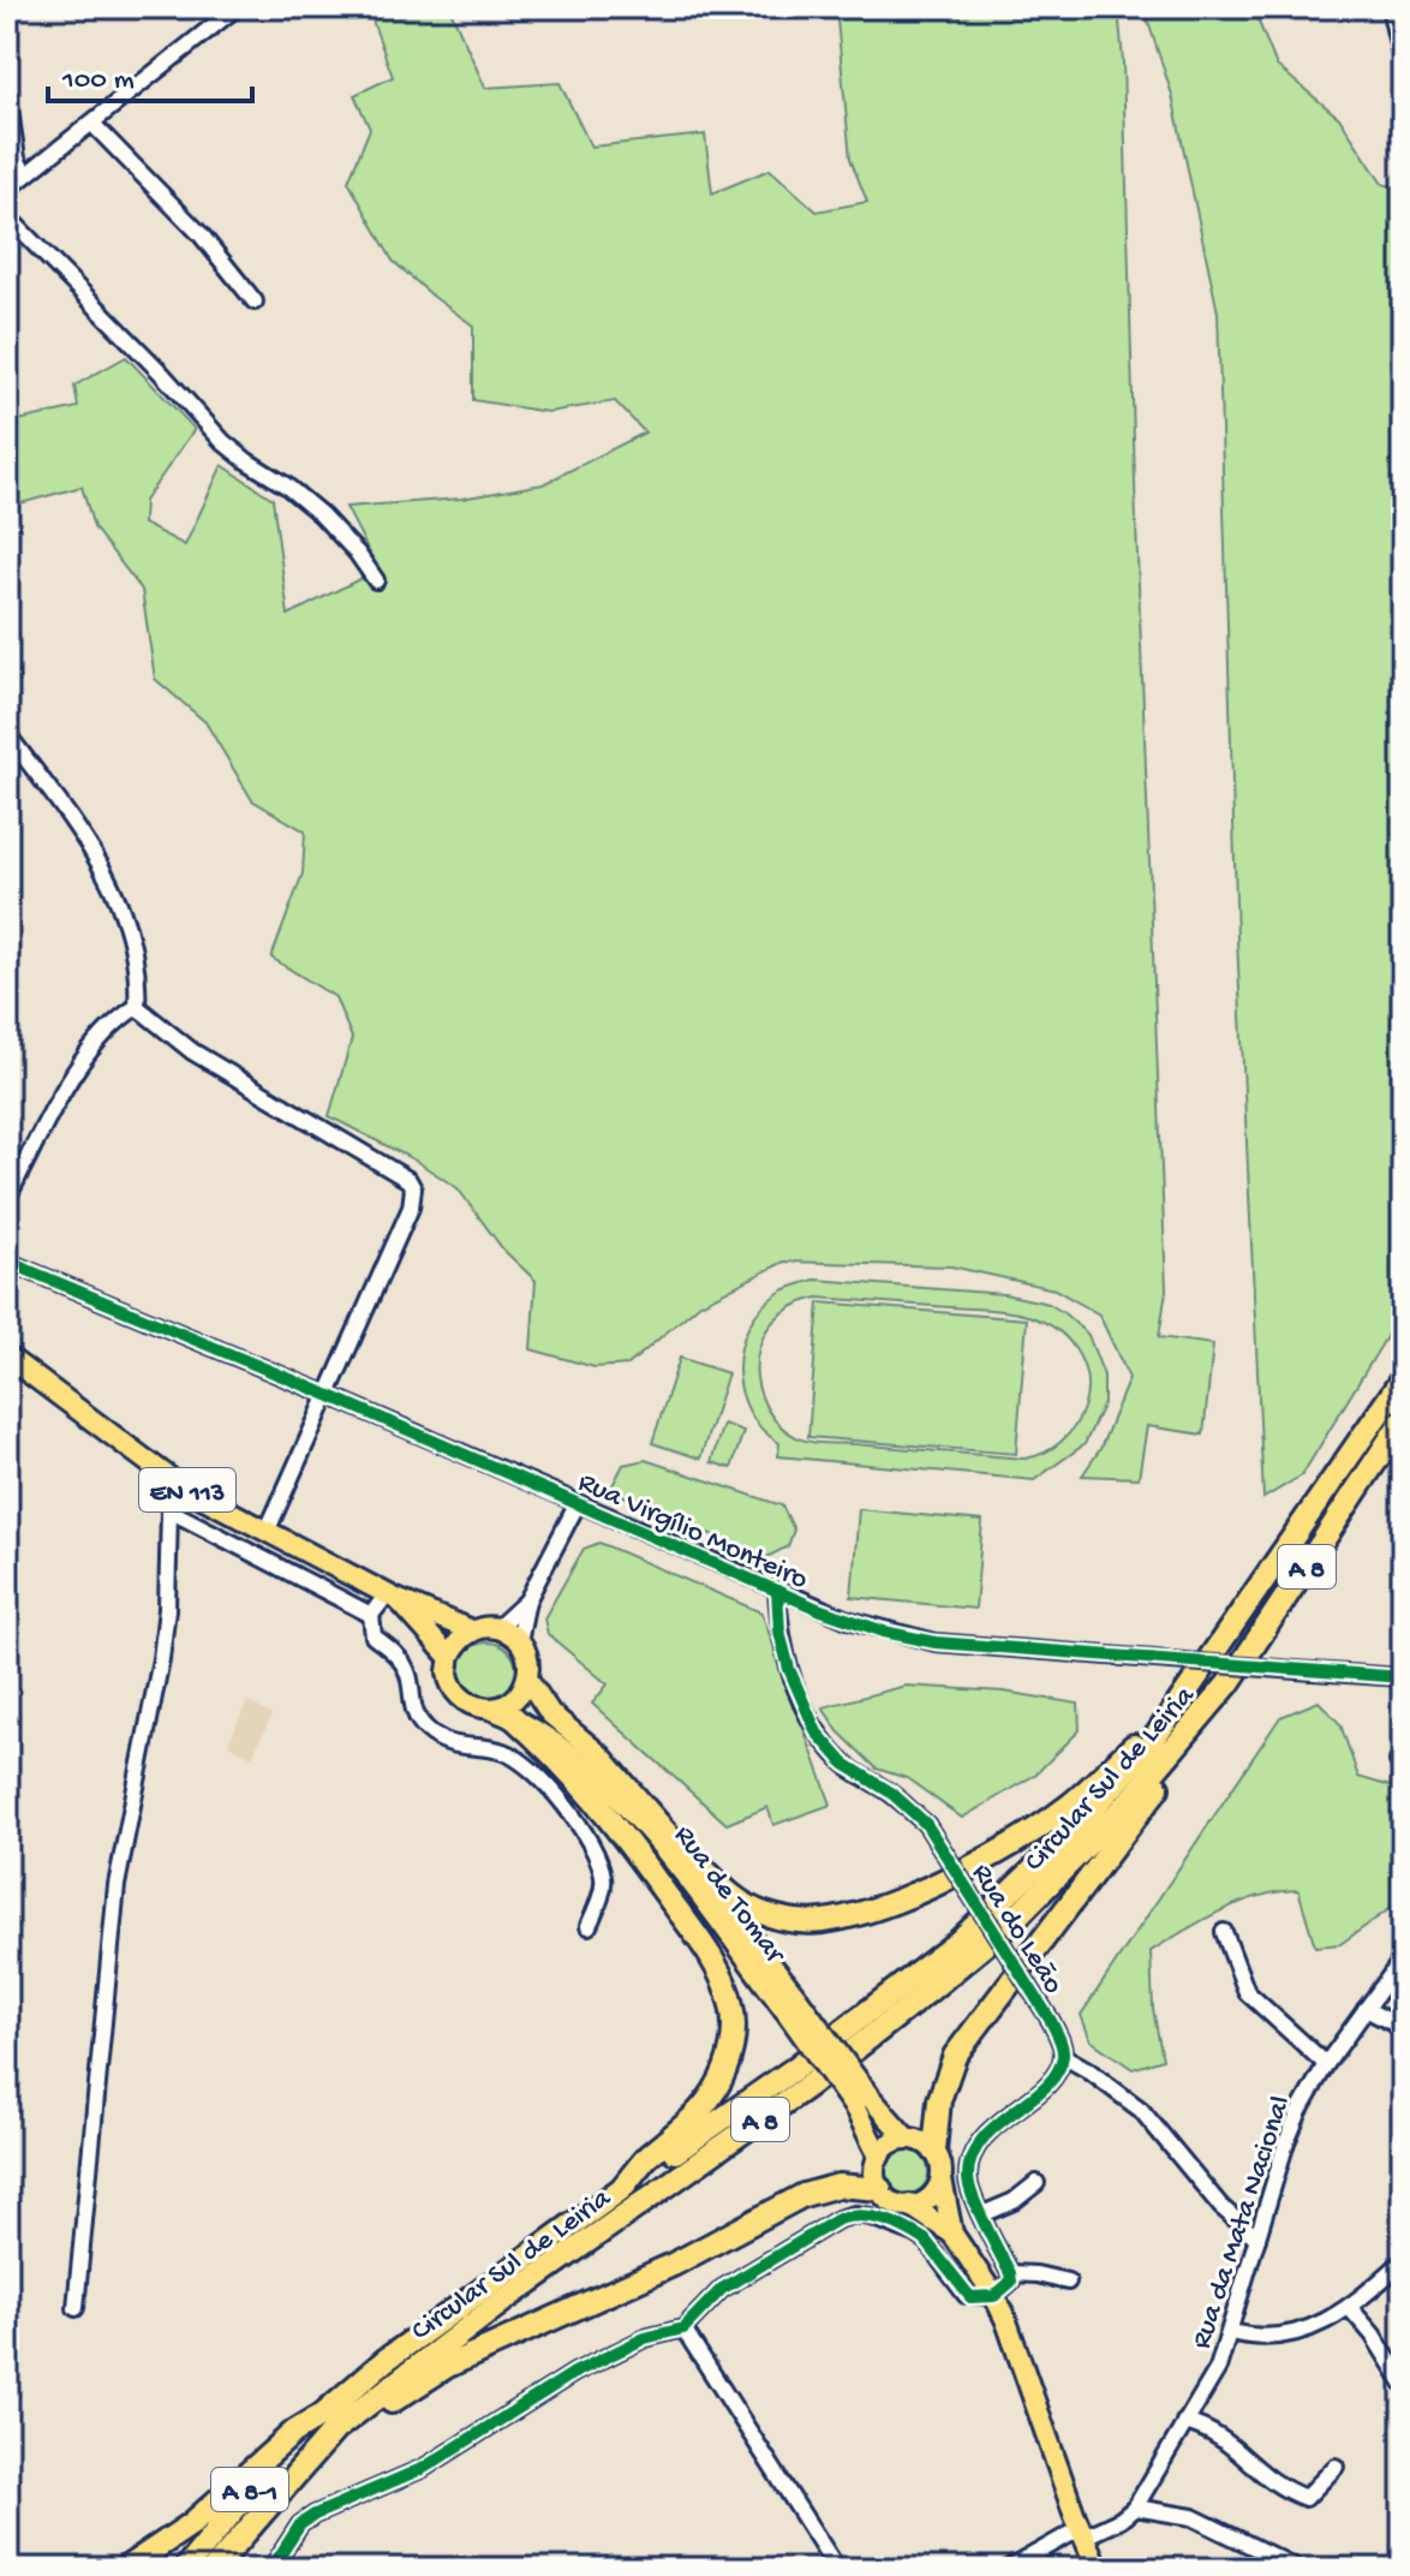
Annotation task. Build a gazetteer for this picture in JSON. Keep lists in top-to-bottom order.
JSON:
{
  "streets": {
    "highway": ["A 8", "Circular Sul de Leiria", "A 8-1"],
    "main road": ["EN 113", "Rua de Tomar"],
    "street": ["Rua Virgílio Monteiro", "Rua do Leão", "Rua da Mata Nacional"]
  },
  "crossings": [
    ["Rua Virgílio Monteiro", "Rua do Leão"],
    ["A 8", "Circular Sul de Leiria"],
    ["A 8", "A 8-1"],
    ["Circular Sul de Leiria", "A 8-1"]
  ],
  "scale_bar": "100 m"
}
